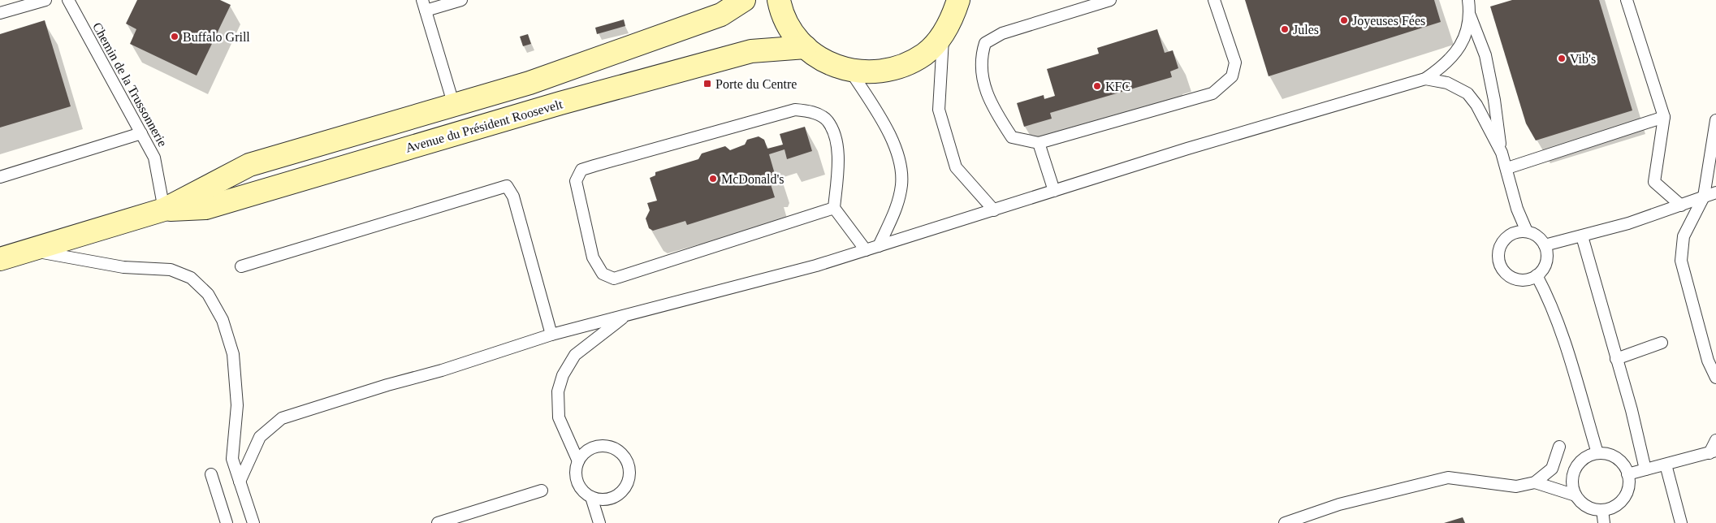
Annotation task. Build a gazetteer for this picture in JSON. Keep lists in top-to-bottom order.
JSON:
{
  "streets": {
    "main road": ["Avenue du Président Roosevelt"],
    "lane": ["Chemin de la Trussonnerie"]
  },
  "crossings": [
    ["Chemin de la Trussonnerie", "Avenue du Président Roosevelt"]
  ],
  "places": {
    "other": [
      "Joyeuses Fées",
      "Jules",
      "Buffalo Grill",
      "Vib's",
      "KFC",
      "McDonald's"
    ],
    "transit": ["Porte du Centre"]
  }
}
